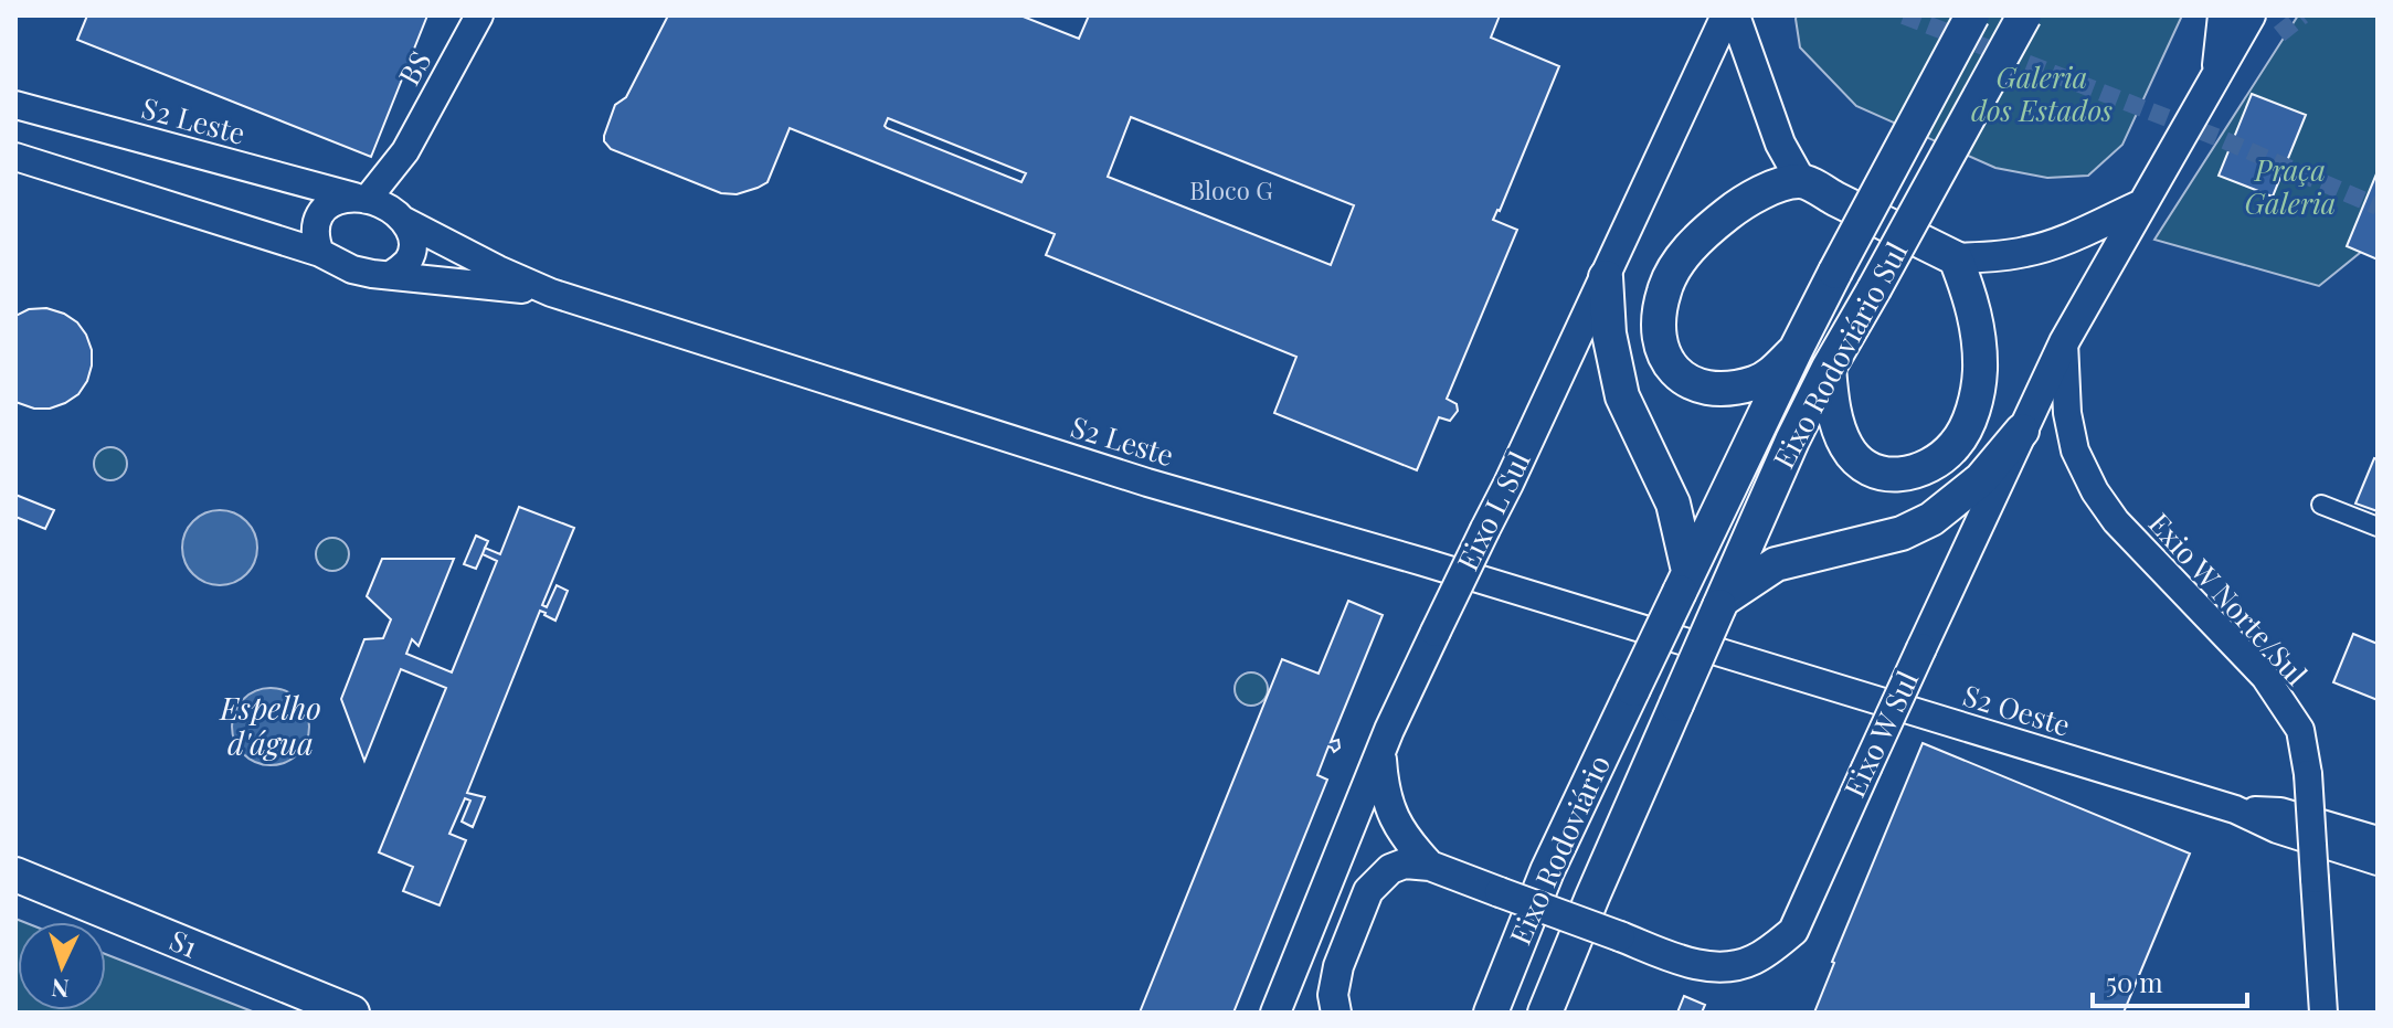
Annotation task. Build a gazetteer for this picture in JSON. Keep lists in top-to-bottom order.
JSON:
{
  "streets": {
    "highway": ["Eixo Rodoviário Sul", "Eixo Rodoviário", "S1"],
    "main road": [
      "BS",
      "S2 Leste",
      "Eixo L Sul",
      "Exio W Norte/Sul",
      "S2 Oeste",
      "Eixo W Sul"
    ]
  },
  "crossings": [
    ["BS", "S2 Leste"],
    ["S2 Leste", "S2 Oeste"],
    ["Eixo Rodoviário Sul", "Eixo Rodoviário"],
    ["Exio W Norte/Sul", "Eixo W Sul"]
  ],
  "water": ["Espelho d'água"],
  "parks": ["Galeria dos Estados", "Praça Galeria"],
  "house_numbers": ["Bloco G"],
  "scale_bar": "50 m",
  "north": "bottom"
}
